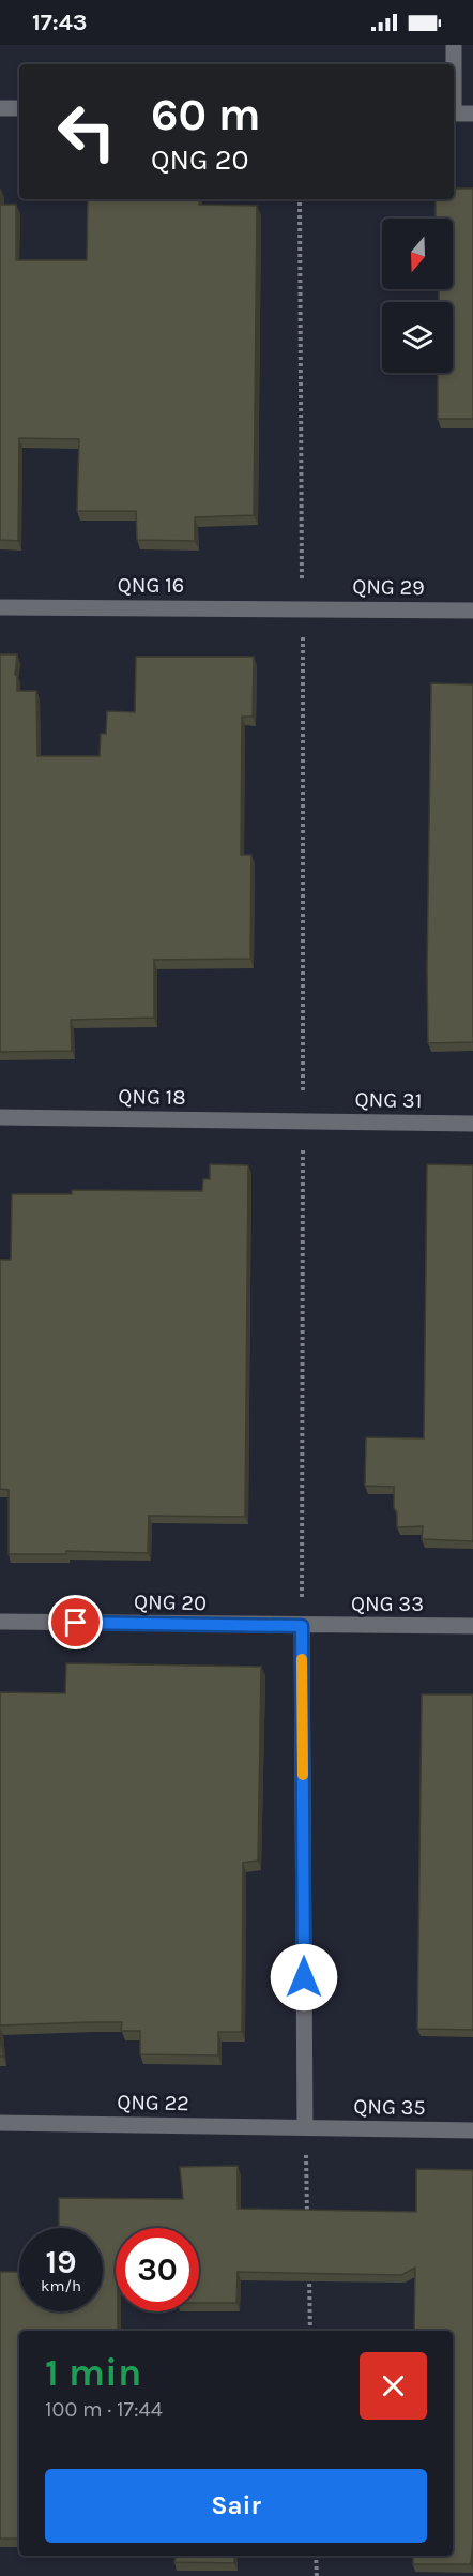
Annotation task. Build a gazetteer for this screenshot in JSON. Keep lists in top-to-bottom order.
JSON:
{
  "streets": {
    "street": [
      "QNG 16",
      "QNG 29",
      "QNG 18",
      "QNG 31",
      "QNG 20",
      "QNG 33",
      "QNG 22",
      "QNG 35"
    ]
  },
  "crossings": [
    ["QNG 16", "QNG 29"],
    ["QNG 18", "QNG 31"],
    ["QNG 20", "QNG 33"],
    ["QNG 22", "QNG 35"]
  ],
  "north": "bottom",
  "page": {
    "status": "17:43",
    "turn": ["60 m", "QNG 20"],
    "speed": "19 km/h",
    "limit": "30",
    "heading": ["1 min", "100 m · 17:44"],
    "buttons": "Sair"
  }
}
